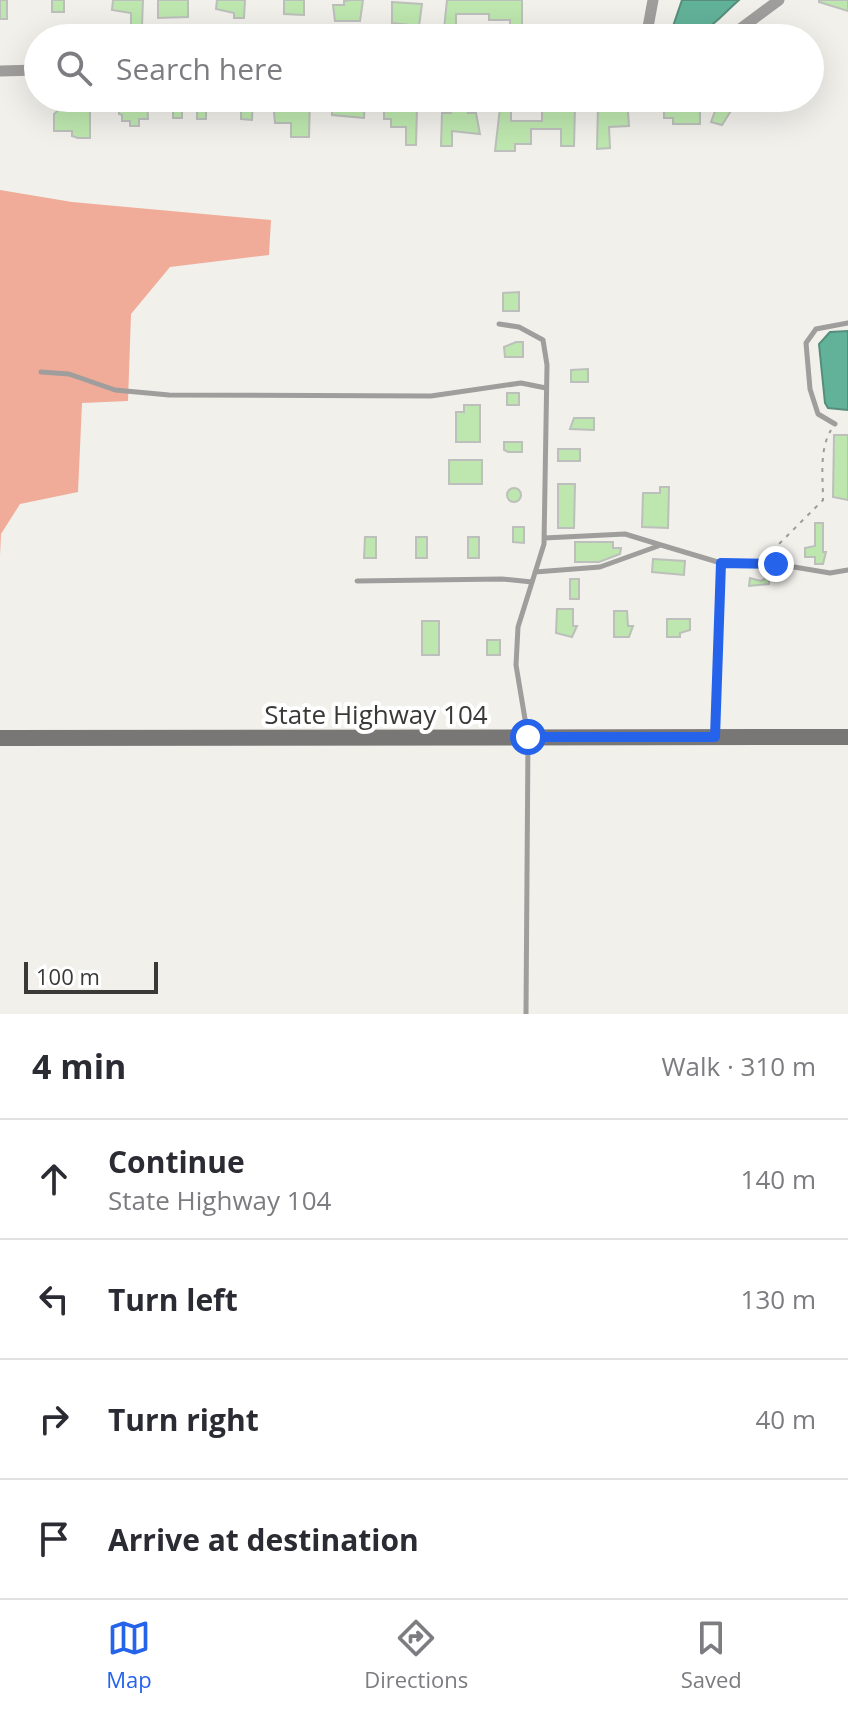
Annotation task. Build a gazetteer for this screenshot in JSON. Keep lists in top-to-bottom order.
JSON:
{
  "streets": {
    "main road": ["State Highway 104"]
  },
  "scale_bar": "100 m",
  "page": {
    "search": "Search here",
    "scale": "100 m",
    "heading": ["4 min", "Walk · 310 m"],
    "list": [
      ["Continue", "State Highway 104", "140 m"],
      ["Turn left", "130 m"],
      ["Turn right", "40 m"],
      "Arrive at destination"
    ],
    "nav": ["Map", "Directions", "Saved"]
  }
}
